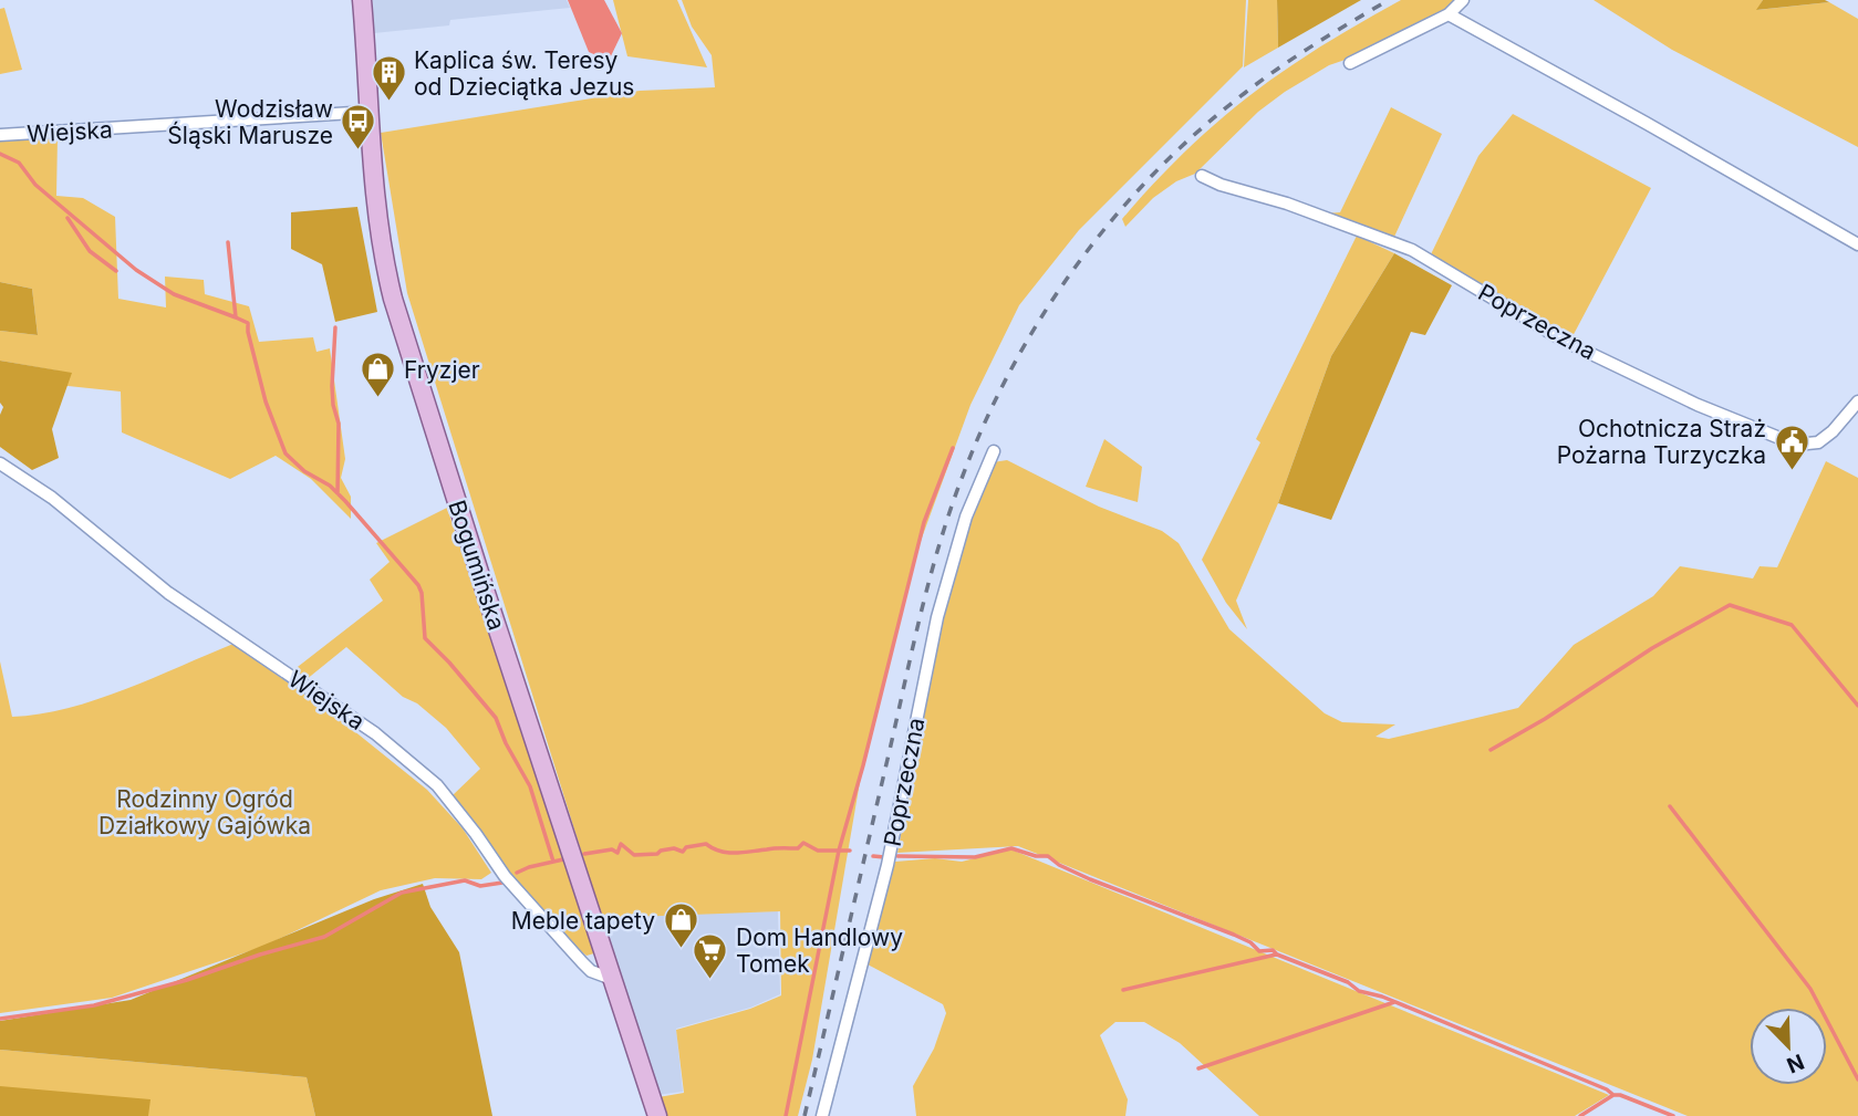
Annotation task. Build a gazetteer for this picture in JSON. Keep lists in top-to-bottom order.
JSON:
{
  "streets": {
    "main road": ["Bogumińska"],
    "street": ["Wiejska", "Poprzeczna"]
  },
  "crossings": [
    ["Wiejska", "Bogumińska"]
  ],
  "parks": ["Rodzinny Ogród Działkowy Gajówka"],
  "places": {
    "building": ["Kaplica św. Teresy od Dzieciątka Jezus"],
    "bus stop": ["Wodzisław Śląski Marusze"],
    "shop": ["Fryzjer", "Meble tapety"],
    "public building": ["Ochotnicza Straż Pożarna Turzyczka"],
    "supermarket": ["Dom Handlowy Tomek"]
  },
  "north": "bottom right"
}
